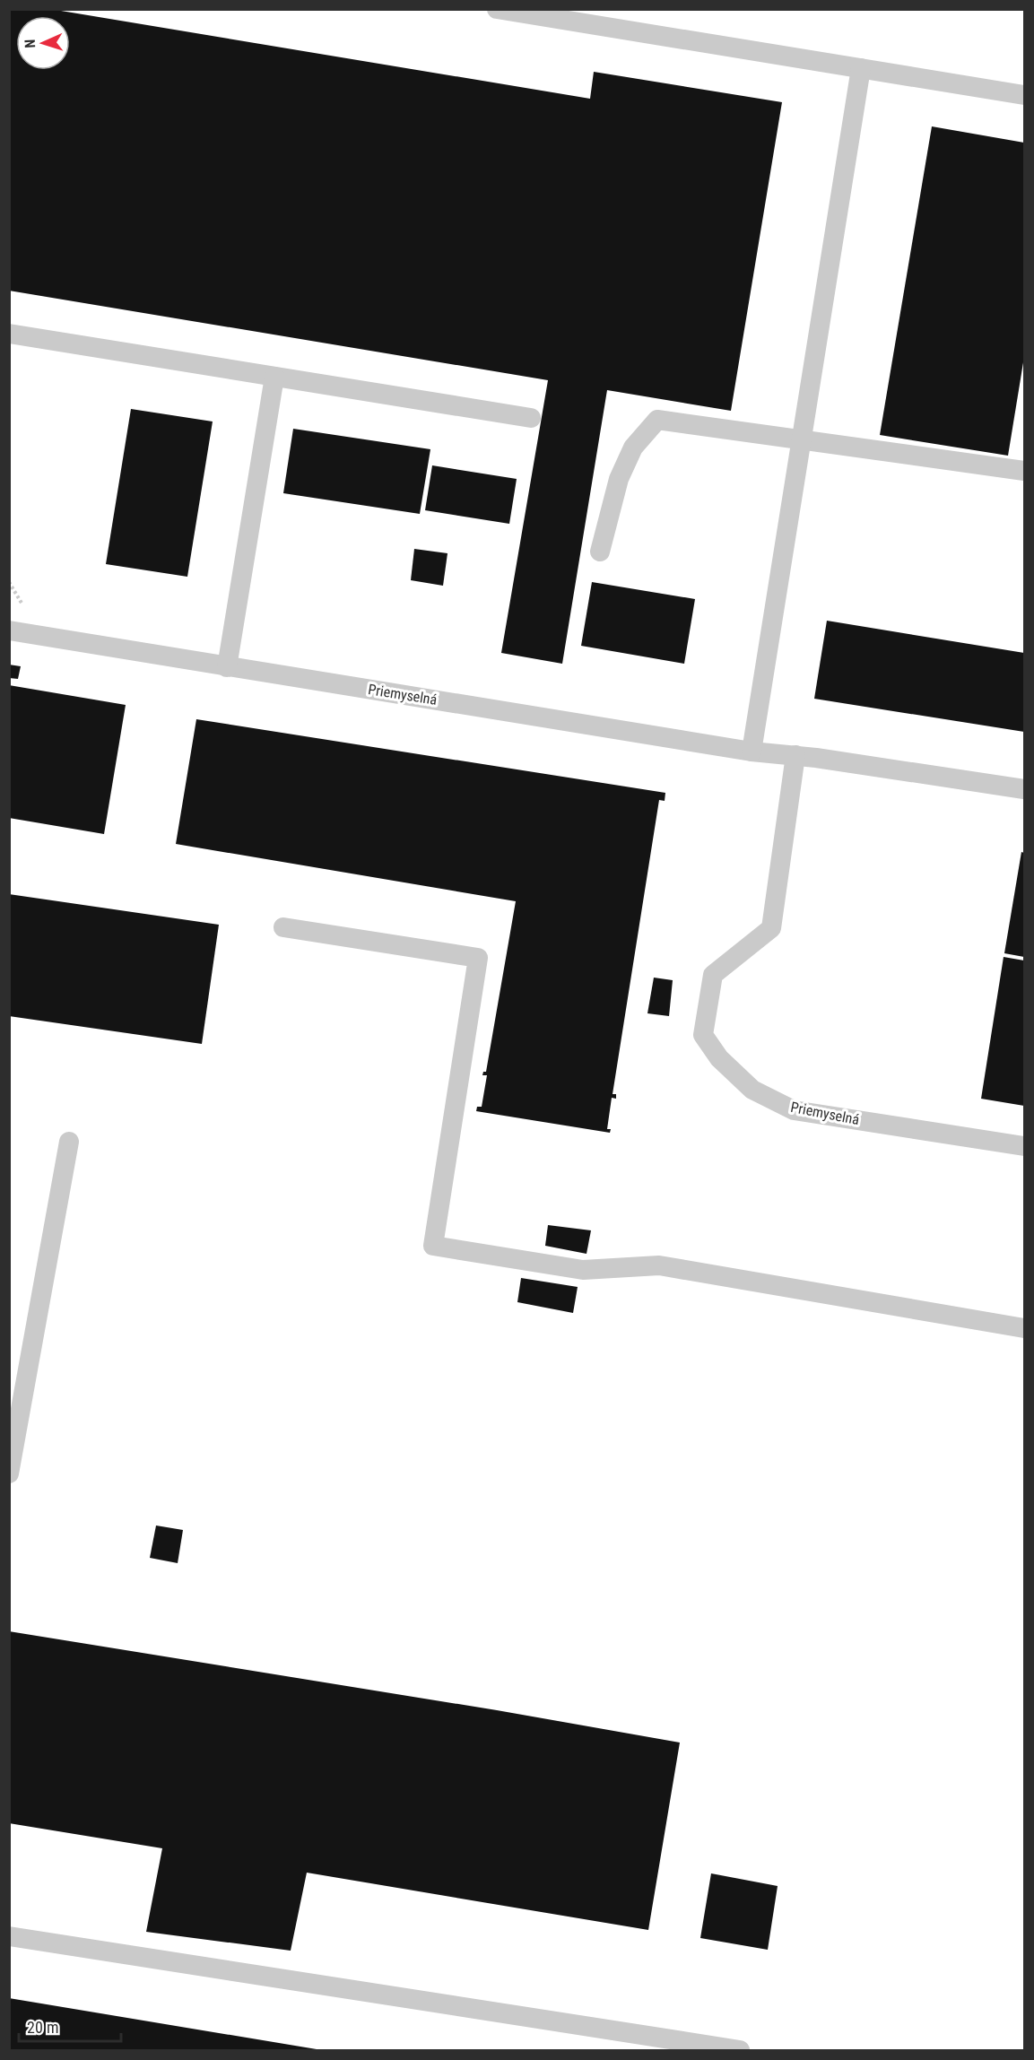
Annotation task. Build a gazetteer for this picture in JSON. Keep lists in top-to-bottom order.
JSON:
{
  "streets": {
    "lane": ["Priemyselná"]
  },
  "scale_bar": "20 m",
  "north": "left"
}
